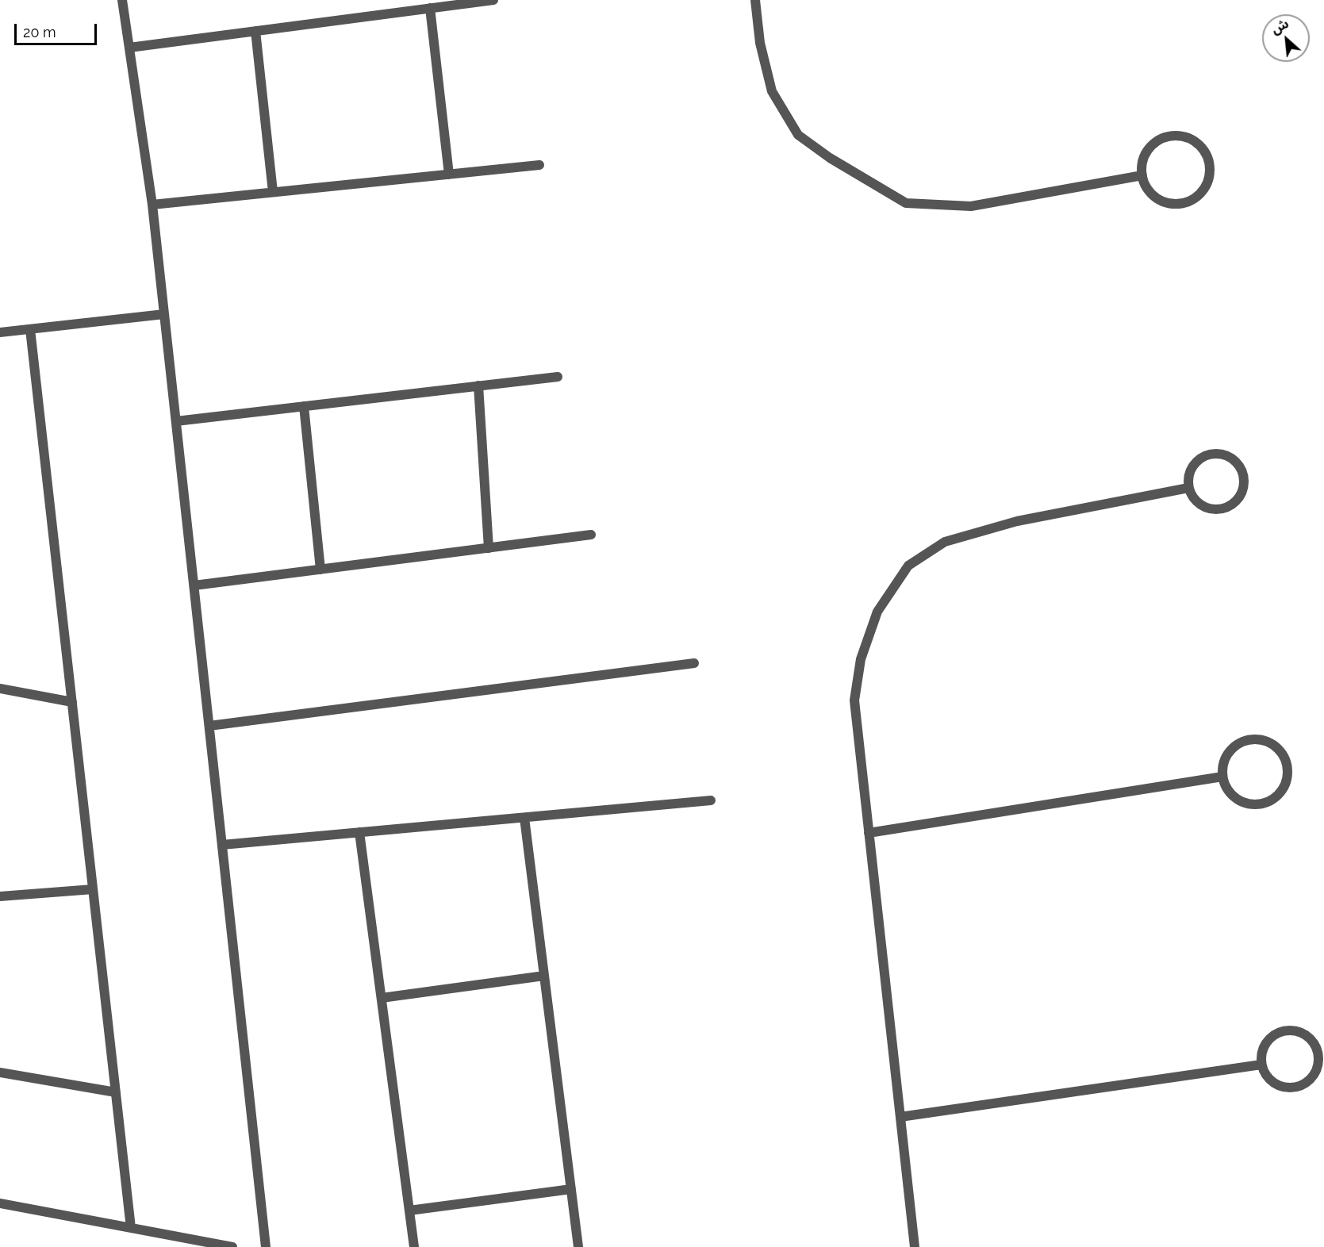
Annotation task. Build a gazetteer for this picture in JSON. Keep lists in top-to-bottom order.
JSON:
{
  "scale_bar": "20 m",
  "north": "top left"
}
